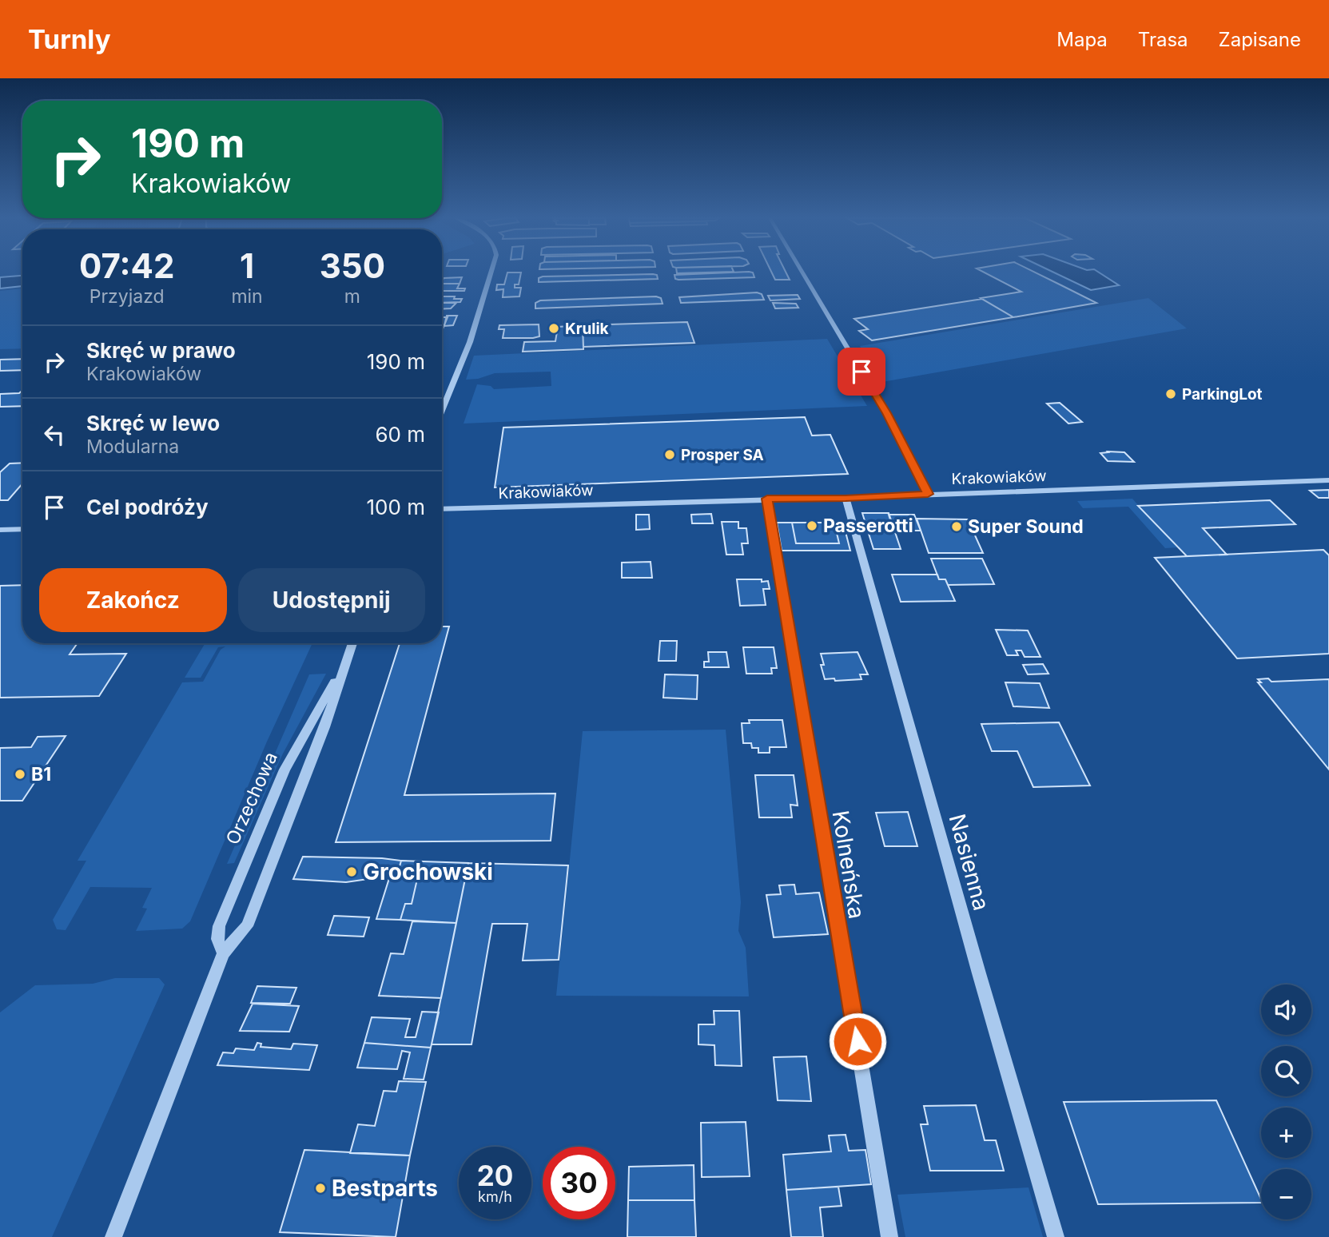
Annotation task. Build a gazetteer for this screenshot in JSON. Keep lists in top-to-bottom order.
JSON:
{
  "streets": {
    "street": [
      "Krakowiaków",
      "Orzechowa",
      "Nasienna",
      "Kolneńska"
    ]
  },
  "crossings": [
    ["Krakowiaków", "Nasienna"],
    ["Krakowiaków", "Kolneńska"]
  ],
  "places": [
    "Krulik",
    "ParkingLot",
    "Prosper SA",
    "Passerotti",
    "Super Sound",
    "B1",
    "Grochowski",
    "Bestparts"
  ],
  "page": {
    "header": "Turnly",
    "nav": ["Mapa", "Trasa", "Zapisane"],
    "turn": ["190 m", "Krakowiaków"],
    "eta": [
      "07:42",
      "Przyjazd",
      "1",
      "min",
      "350",
      "m"
    ],
    "list": [
      {
        "name": "Skręć w prawo",
        "note": "Krakowiaków",
        "value": "190 m"
      },
      {
        "name": "Skręć w lewo",
        "note": "Modularna",
        "value": "60 m"
      },
      {
        "name": "Cel podróży",
        "value": "100 m"
      }
    ],
    "buttons": ["Zakończ", "Udostępnij"],
    "map_buttons": ["+", "−"],
    "speed": "20 km/h",
    "limit": "30"
  }
}
